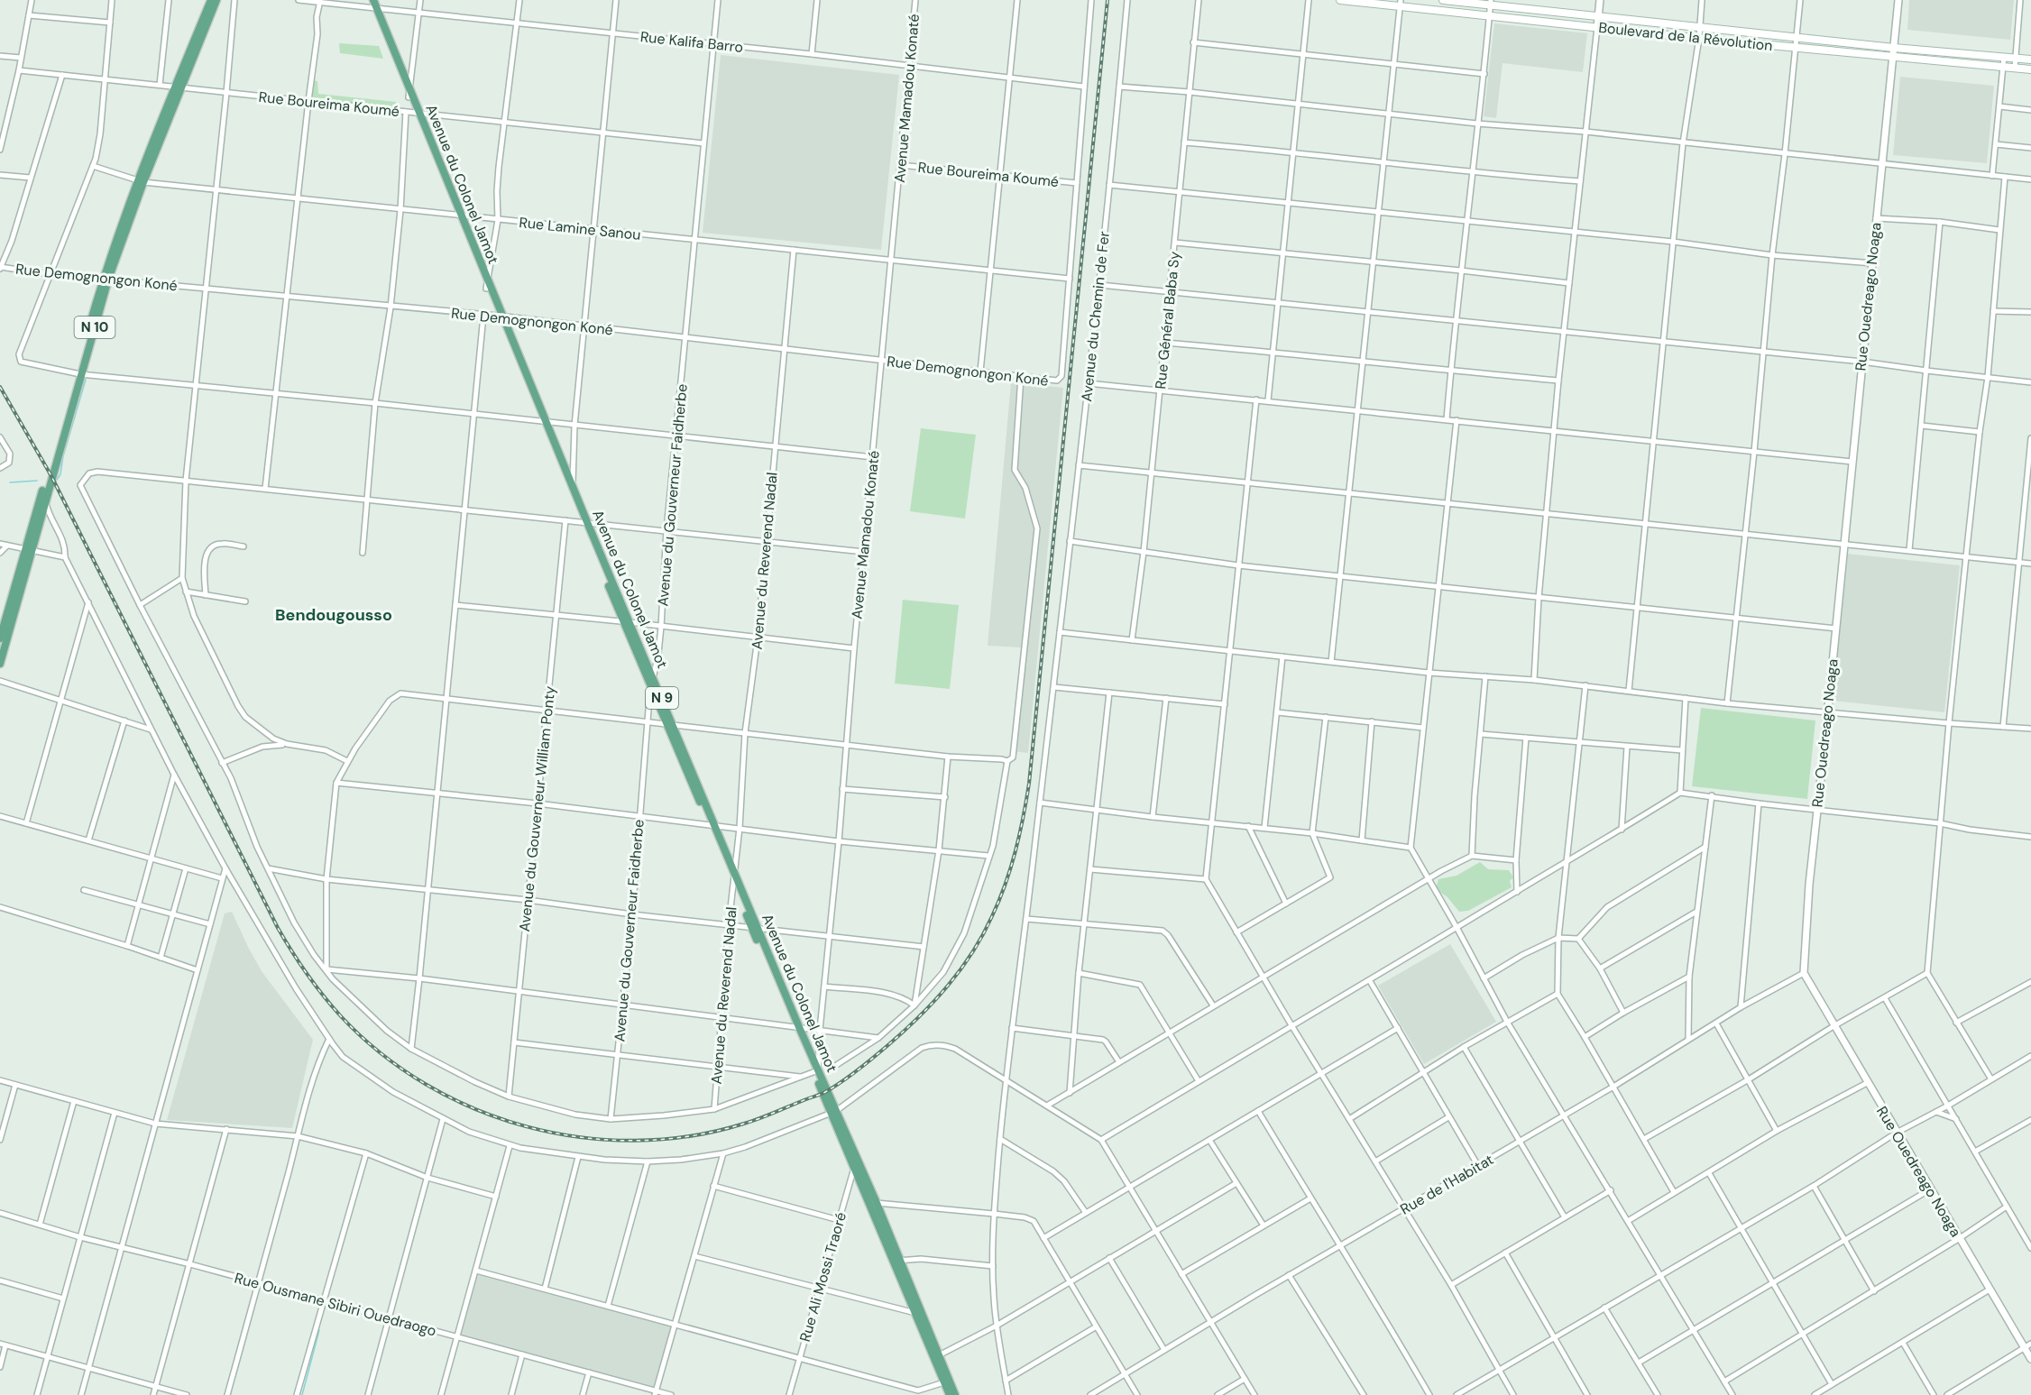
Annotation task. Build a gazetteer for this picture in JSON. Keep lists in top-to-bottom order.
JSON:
{
  "streets": {
    "main road": [
      "Boulevard de la Révolution",
      "Avenue du Colonel Jamot",
      "N 10",
      "N 9"
    ],
    "street": [
      "Rue Kalifa Barro",
      "Avenue Mamadou Konaté",
      "Rue Boureima Koumé",
      "Rue Lamine Sanou",
      "Rue Demognongon Koné",
      "Rue Ouedreago Noaga",
      "Avenue du Chemin de Fer",
      "Rue Général Baba Sy",
      "Avenue du Gouverneur Faidherbe",
      "Avenue du Reverend Nadal",
      "Avenue du Gouverneur William Ponty",
      "Rue de l'Habitat",
      "Rue Ali Mossi Traoré",
      "Rue Ousmane Sibiri Ouedraogo"
    ]
  },
  "crossings": [
    ["Boulevard de la Révolution", "Rue Ouedreago Noaga"],
    ["Rue Kalifa Barro", "Avenue Mamadou Konaté"],
    ["Rue Kalifa Barro", "Avenue du Colonel Jamot"],
    ["Rue Kalifa Barro", "Avenue du Chemin de Fer"],
    ["Rue Kalifa Barro", "Avenue du Gouverneur Faidherbe"],
    ["Avenue Mamadou Konaté", "Rue Boureima Koumé"],
    ["Avenue Mamadou Konaté", "Avenue du Colonel Jamot"],
    ["Avenue Mamadou Konaté", "Rue Lamine Sanou"],
    ["Avenue Mamadou Konaté", "Rue Demognongon Koné"],
    ["Rue Boureima Koumé", "Avenue du Colonel Jamot"],
    ["Rue Boureima Koumé", "Avenue du Chemin de Fer"],
    ["Rue Boureima Koumé", "N 10"],
    ["Rue Boureima Koumé", "Avenue du Gouverneur Faidherbe"],
    ["Avenue du Colonel Jamot", "Rue Lamine Sanou"],
    ["Avenue du Colonel Jamot", "Rue Demognongon Koné"],
    ["Avenue du Colonel Jamot", "Avenue du Gouverneur Faidherbe"],
    ["Avenue du Colonel Jamot", "Avenue du Reverend Nadal"],
    ["Avenue du Colonel Jamot", "Rue Ali Mossi Traoré"],
    ["Rue Lamine Sanou", "Avenue du Chemin de Fer"],
    ["Rue Lamine Sanou", "N 10"],
    ["Rue Lamine Sanou", "Avenue du Gouverneur Faidherbe"],
    ["Rue Lamine Sanou", "Avenue du Reverend Nadal"],
    ["Rue Demognongon Koné", "Avenue du Chemin de Fer"],
    ["Rue Demognongon Koné", "N 10"],
    ["Rue Demognongon Koné", "Avenue du Gouverneur Faidherbe"],
    ["Rue Demognongon Koné", "Avenue du Reverend Nadal"],
    ["Rue Ouedreago Noaga", "Rue de l'Habitat"]
  ],
  "districts": ["Bendougousso"]
}
